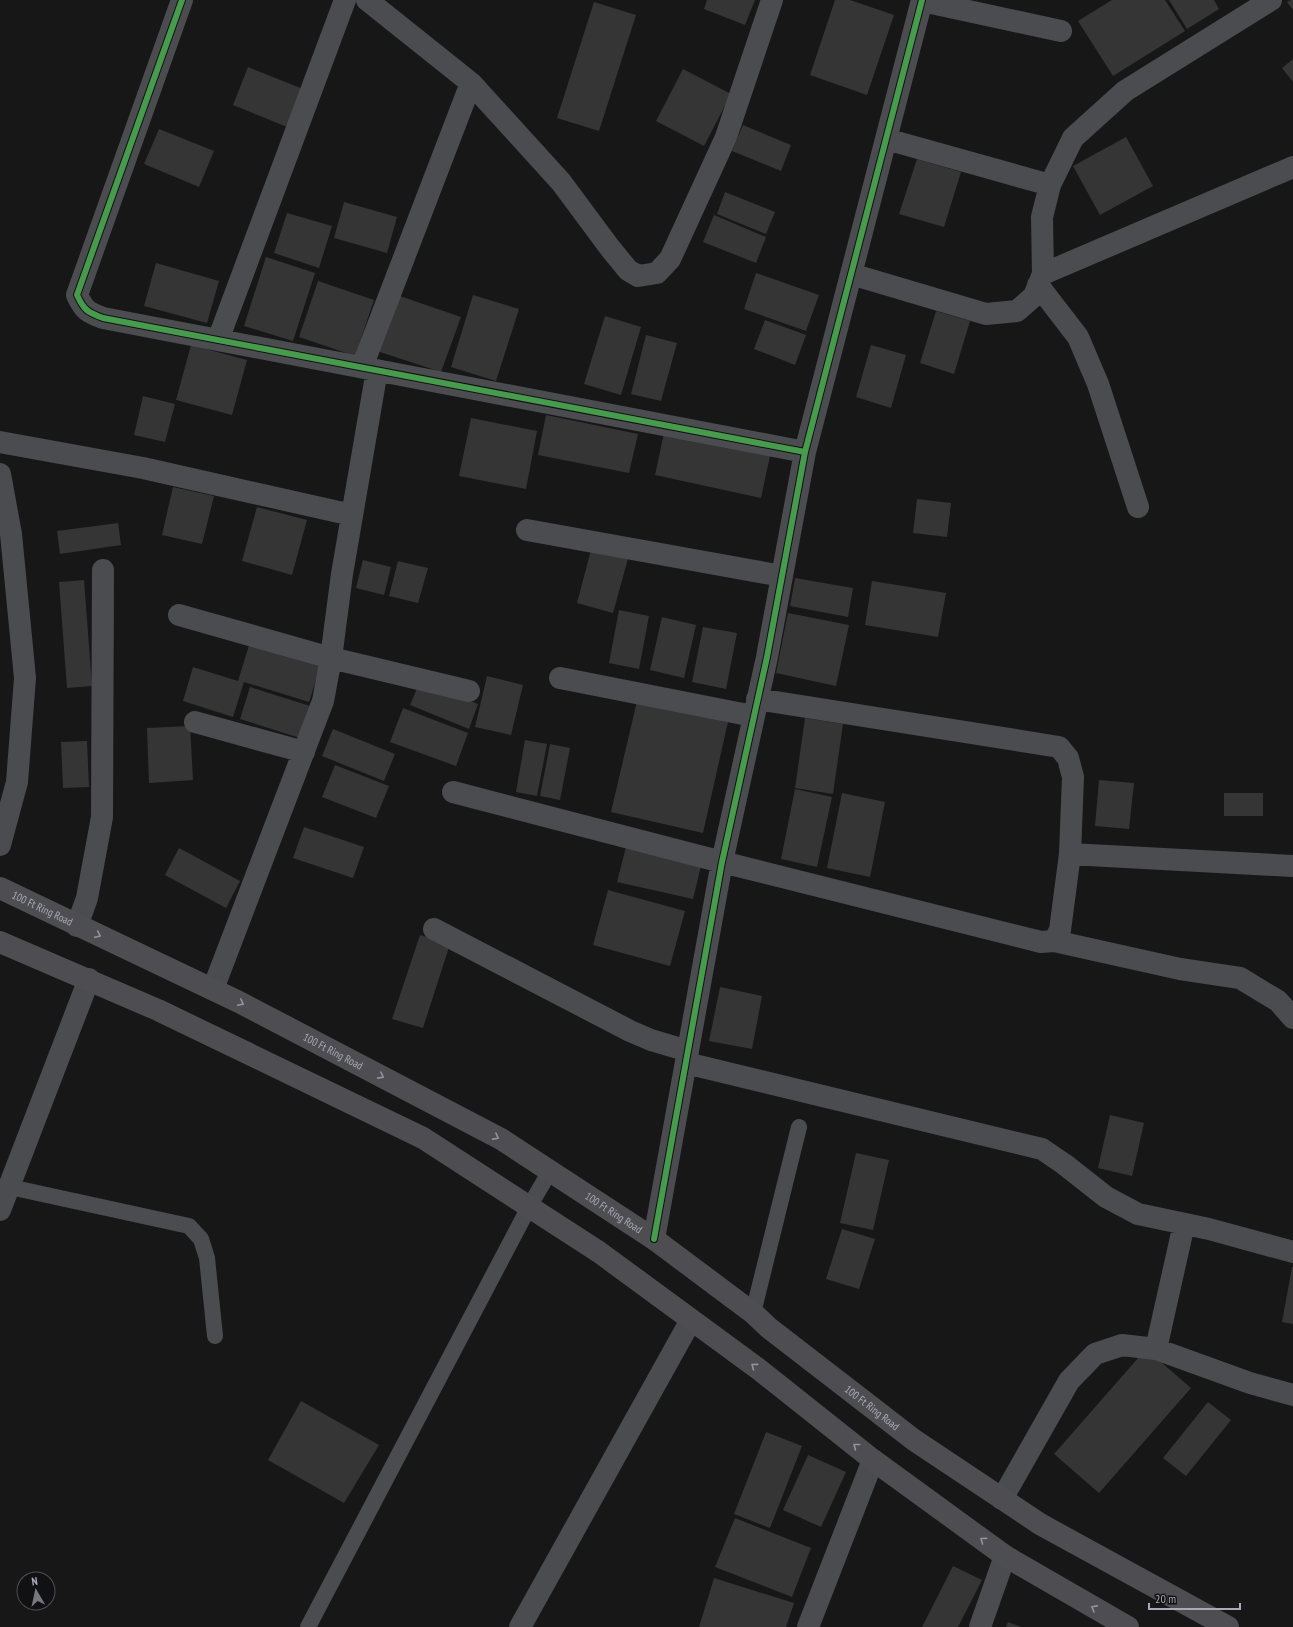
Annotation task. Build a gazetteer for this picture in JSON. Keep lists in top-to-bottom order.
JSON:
{
  "streets": {
    "main road": ["100 Ft Ring Road"]
  },
  "scale_bar": "20 m",
  "north": "top"
}
